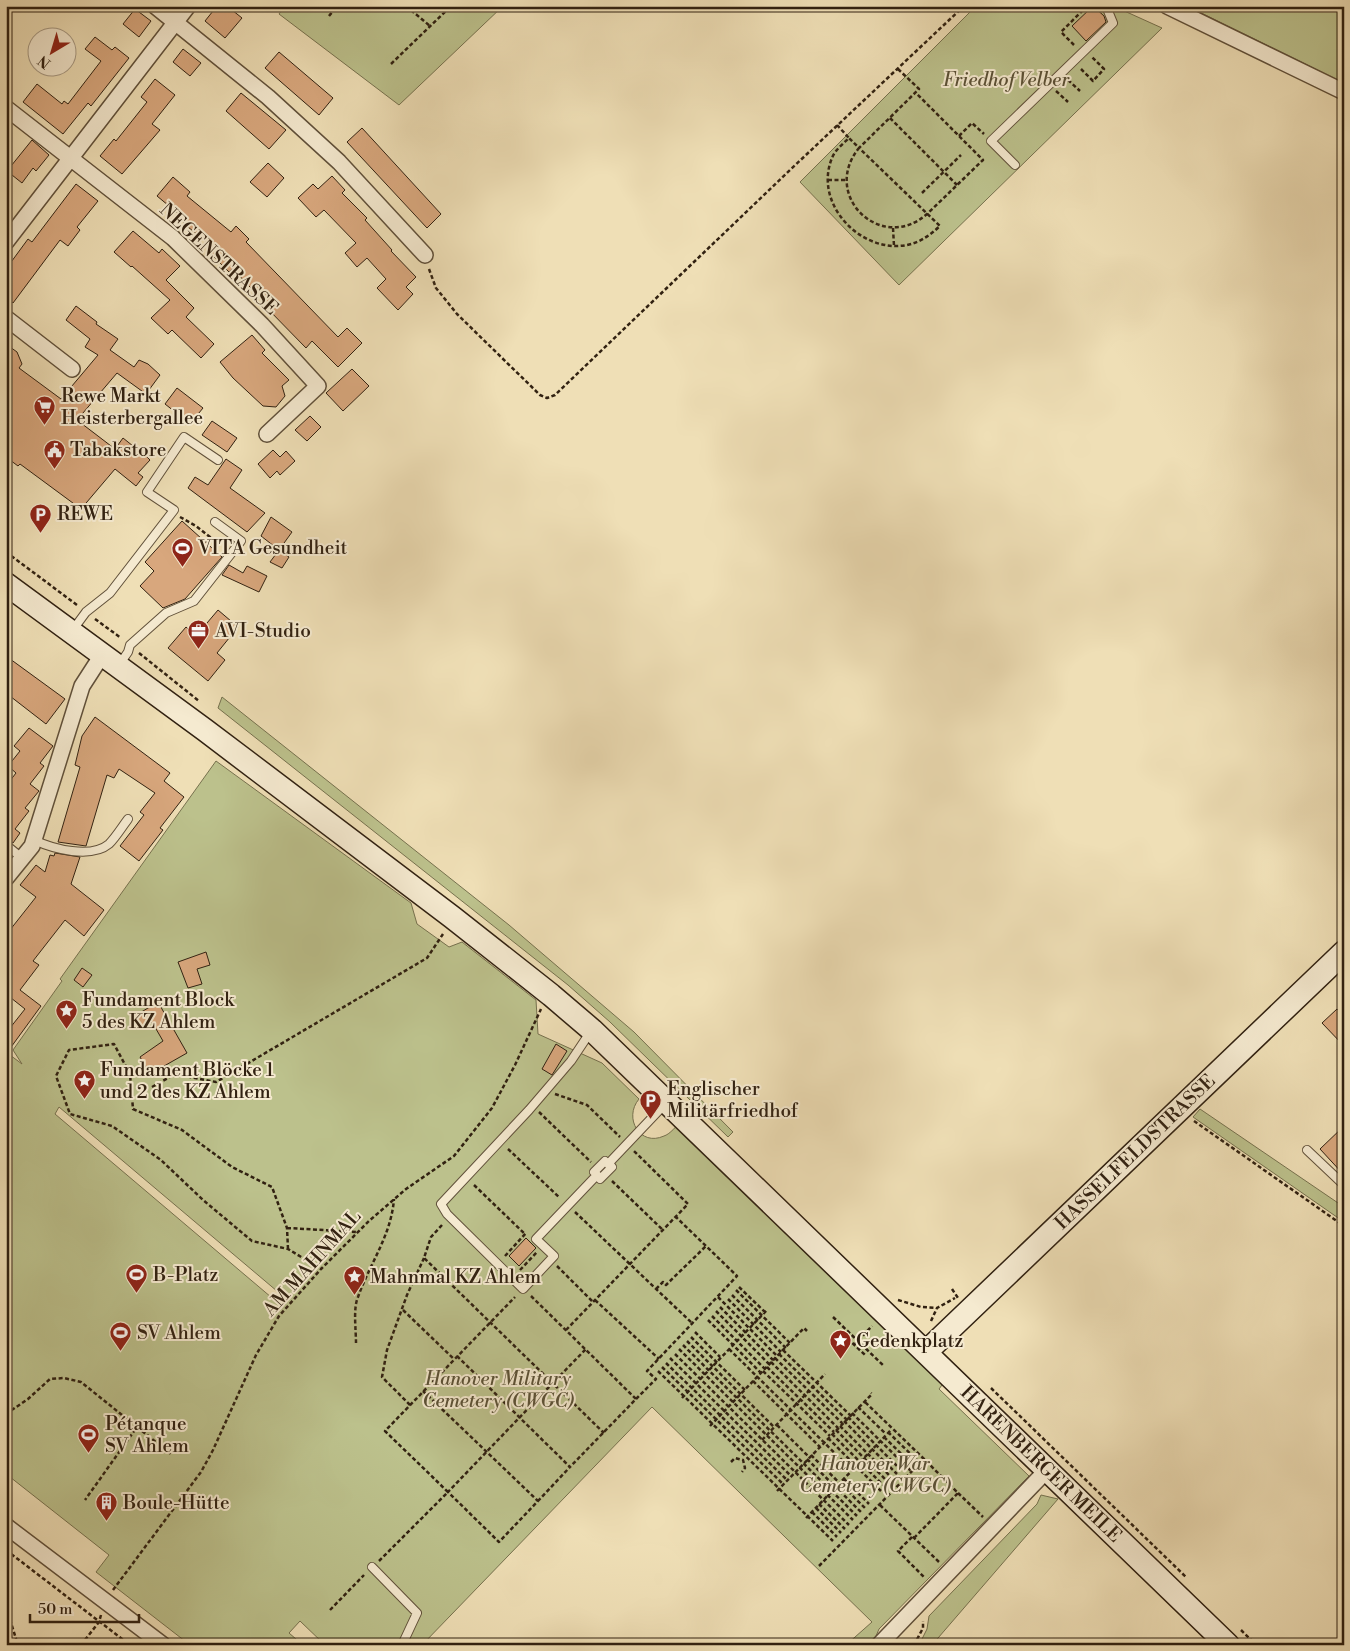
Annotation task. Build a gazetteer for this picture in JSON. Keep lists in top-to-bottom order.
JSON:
{
  "streets": {
    "main road": ["HASSELFELDSTRASSE", "HARENBERGER MEILE"],
    "street": ["NEGENSTRASSE"],
    "path": ["AM MAHNMAL"]
  },
  "crossings": [
    ["HASSELFELDSTRASSE", "HARENBERGER MEILE"],
    ["AM MAHNMAL", "HARENBERGER MEILE"]
  ],
  "parks": ["Friedhof Velber", "Hanover Military Cemetery (CWGC)", "Hanover War Cemetery (CWGC)"],
  "places": {
    "supermarket": ["Rewe Markt Heisterbergallee"],
    "public building": ["Tabakstore"],
    "parking": ["REWE", "Englischer Militärfriedhof"],
    "sports": [
      "VITA Gesundheit",
      "B-Platz",
      "SV Ahlem",
      "Pétanque SV Ahlem"
    ],
    "office": ["AVI-Studio"],
    "place": [
      "Fundament Block 5 des KZ Ahlem",
      "Fundament Blöcke 1 und 2 des KZ Ahlem",
      "Mahnmal KZ Ahlem",
      "Gedenkplatz"
    ],
    "building": ["Boule-Hütte"]
  },
  "scale_bar": "50 m",
  "north": "bottom left"
}
